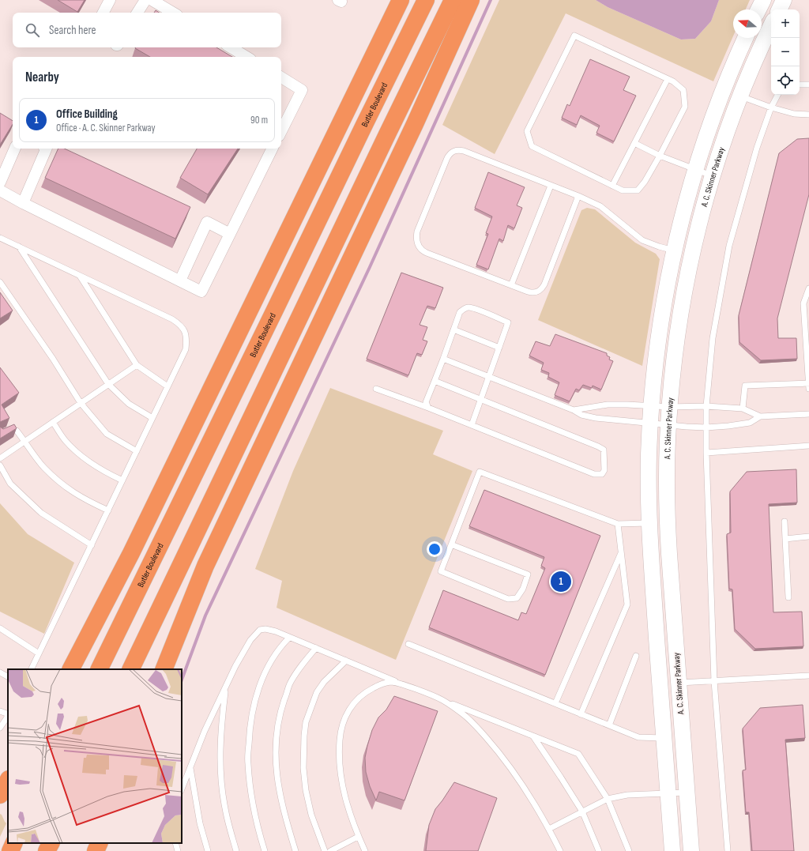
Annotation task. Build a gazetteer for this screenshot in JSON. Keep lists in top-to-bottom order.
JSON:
{
  "streets": {
    "highway": ["Butler Boulevard"],
    "main road": ["A. C. Skinner Parkway"]
  },
  "north": "left",
  "page": {
    "map_buttons": ["+", "−"],
    "search": "Search here",
    "heading": "Nearby",
    "list": [
      {
        "mark": "1",
        "name": "Office Building",
        "note": "Office · A. C. Skinner Parkway",
        "value": "90 m"
      }
    ],
    "pins": "1"
  }
}
